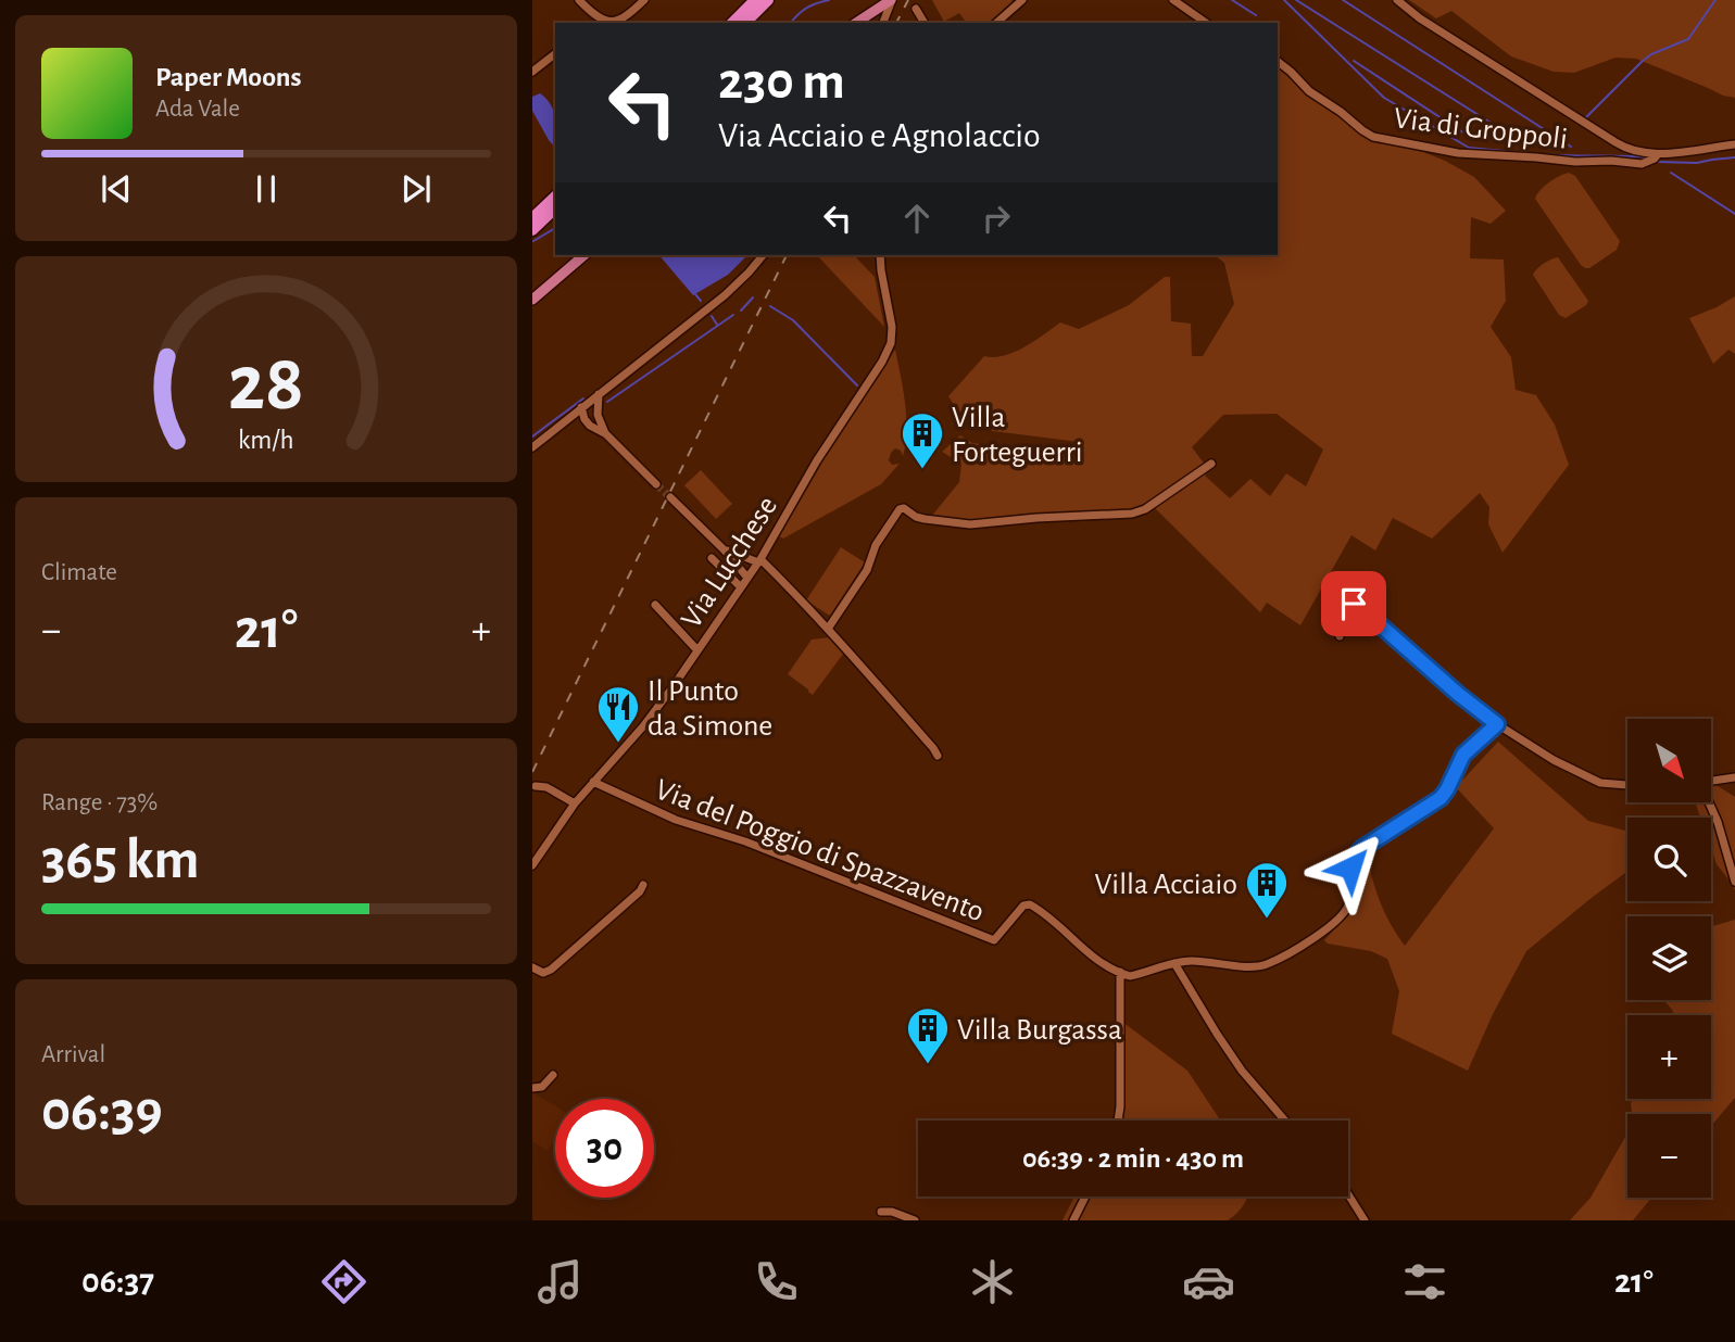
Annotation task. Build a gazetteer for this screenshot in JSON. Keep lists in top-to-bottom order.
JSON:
{
  "streets": {
    "street": ["Via di Groppoli", "Via Lucchese", "Via del Poggio di Spazzavento"]
  },
  "crossings": [
    ["Via Lucchese", "Via del Poggio di Spazzavento"]
  ],
  "places": {
    "building": ["Villa Forteguerri", "Villa Acciaio", "Villa Burgassa"],
    "restaurant": ["Il Punto da Simone"]
  },
  "north": "bottom right",
  "page": {
    "turn": ["230 m", "Via Acciaio e Agnolaccio"],
    "song": ["Paper Moons", "Ada Vale"],
    "tile": [
      "Climate",
      ["Range · 73%", "365 km"],
      ["Arrival", "06:39"]
    ],
    "heat": ["−", "21°", "+"],
    "map_buttons": ["+", "−"],
    "limit": "30",
    "trip": "06:39 · 2 min · 430 m",
    "tabs": ["06:37", "21°"],
    "gauge": ["28", "km/h"]
  }
}
